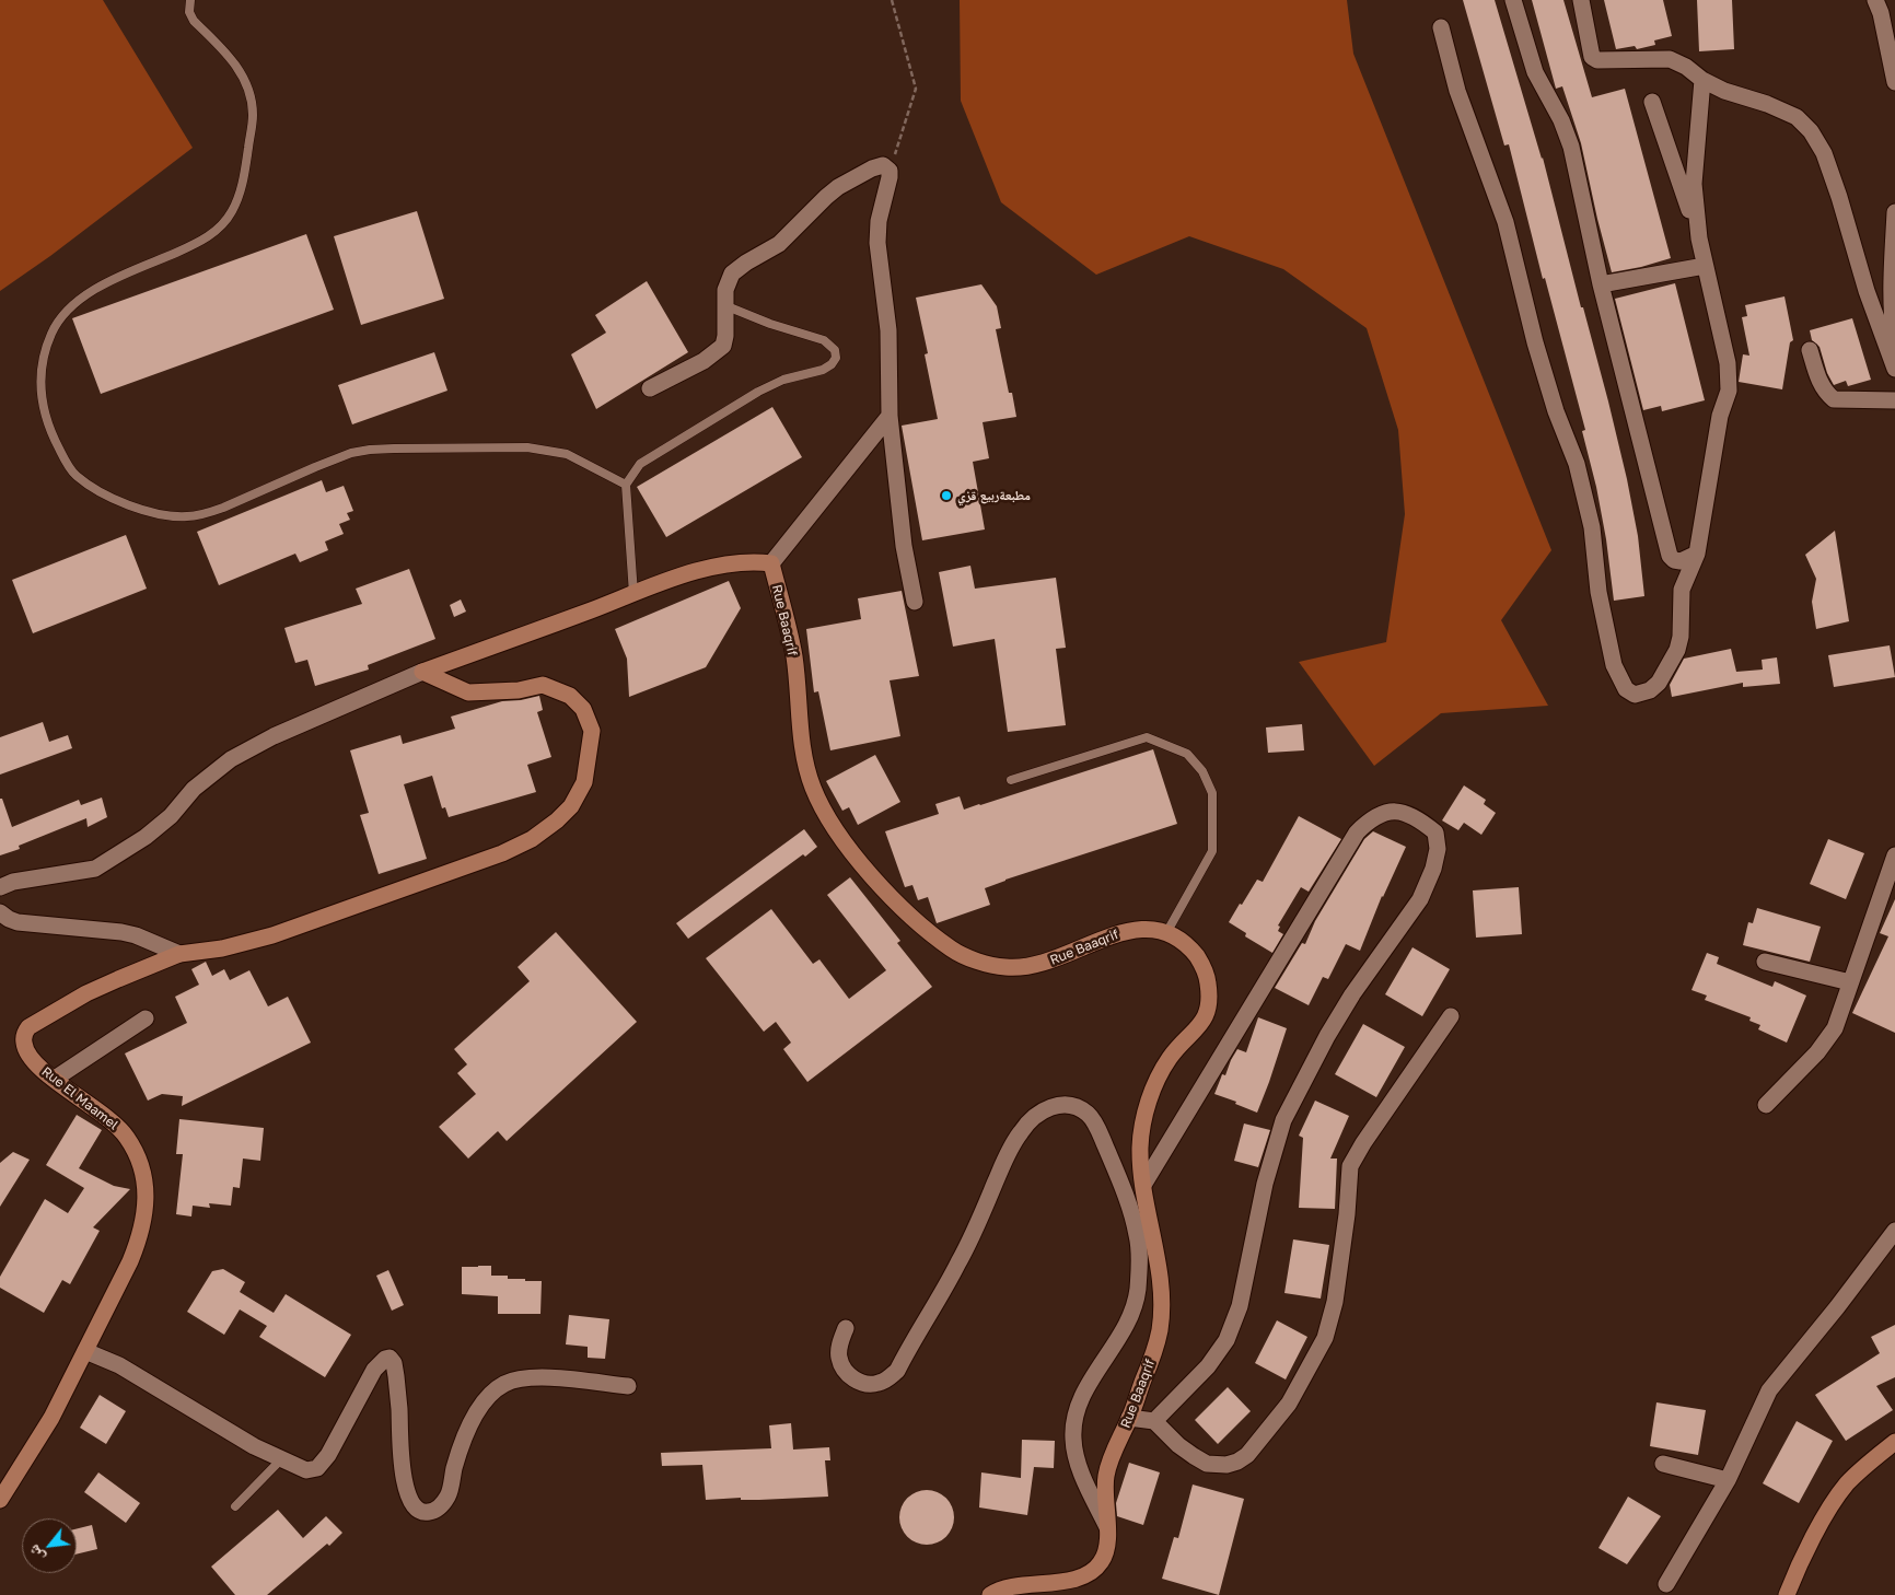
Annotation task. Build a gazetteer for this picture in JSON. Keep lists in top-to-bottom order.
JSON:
{
  "streets": {
    "street": ["Rue Baaqrif", "Rue El Maamel"]
  },
  "places": ["مطبعةربيع قزي"],
  "north": "bottom left"
}
